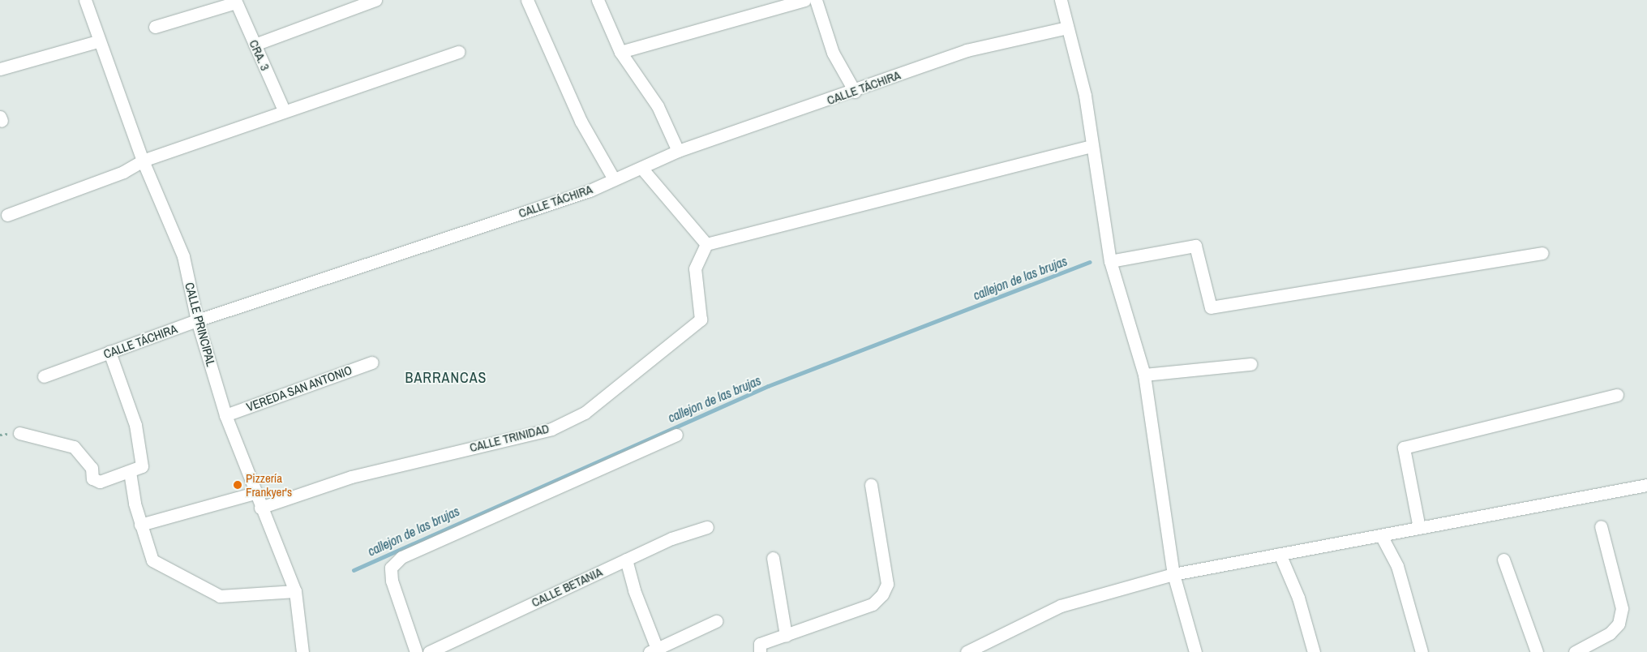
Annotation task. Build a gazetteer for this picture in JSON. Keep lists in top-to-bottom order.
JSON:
{
  "streets": {
    "street": [
      "CRA. 3",
      "CALLE TÁCHIRA",
      "CALLE PRINCIPAL",
      "VEREDA SAN ANTONIO",
      "CALLE TRINIDAD",
      "CALLE BETANIA"
    ]
  },
  "crossings": [
    ["CALLE TÁCHIRA", "CALLE PRINCIPAL"],
    ["CALLE PRINCIPAL", "VEREDA SAN ANTONIO"],
    ["CALLE PRINCIPAL", "CALLE TRINIDAD"]
  ],
  "districts": ["BARRANCAS"],
  "water": ["callejon de las brujas"],
  "places": ["Pizzería Frankyer's"]
}
